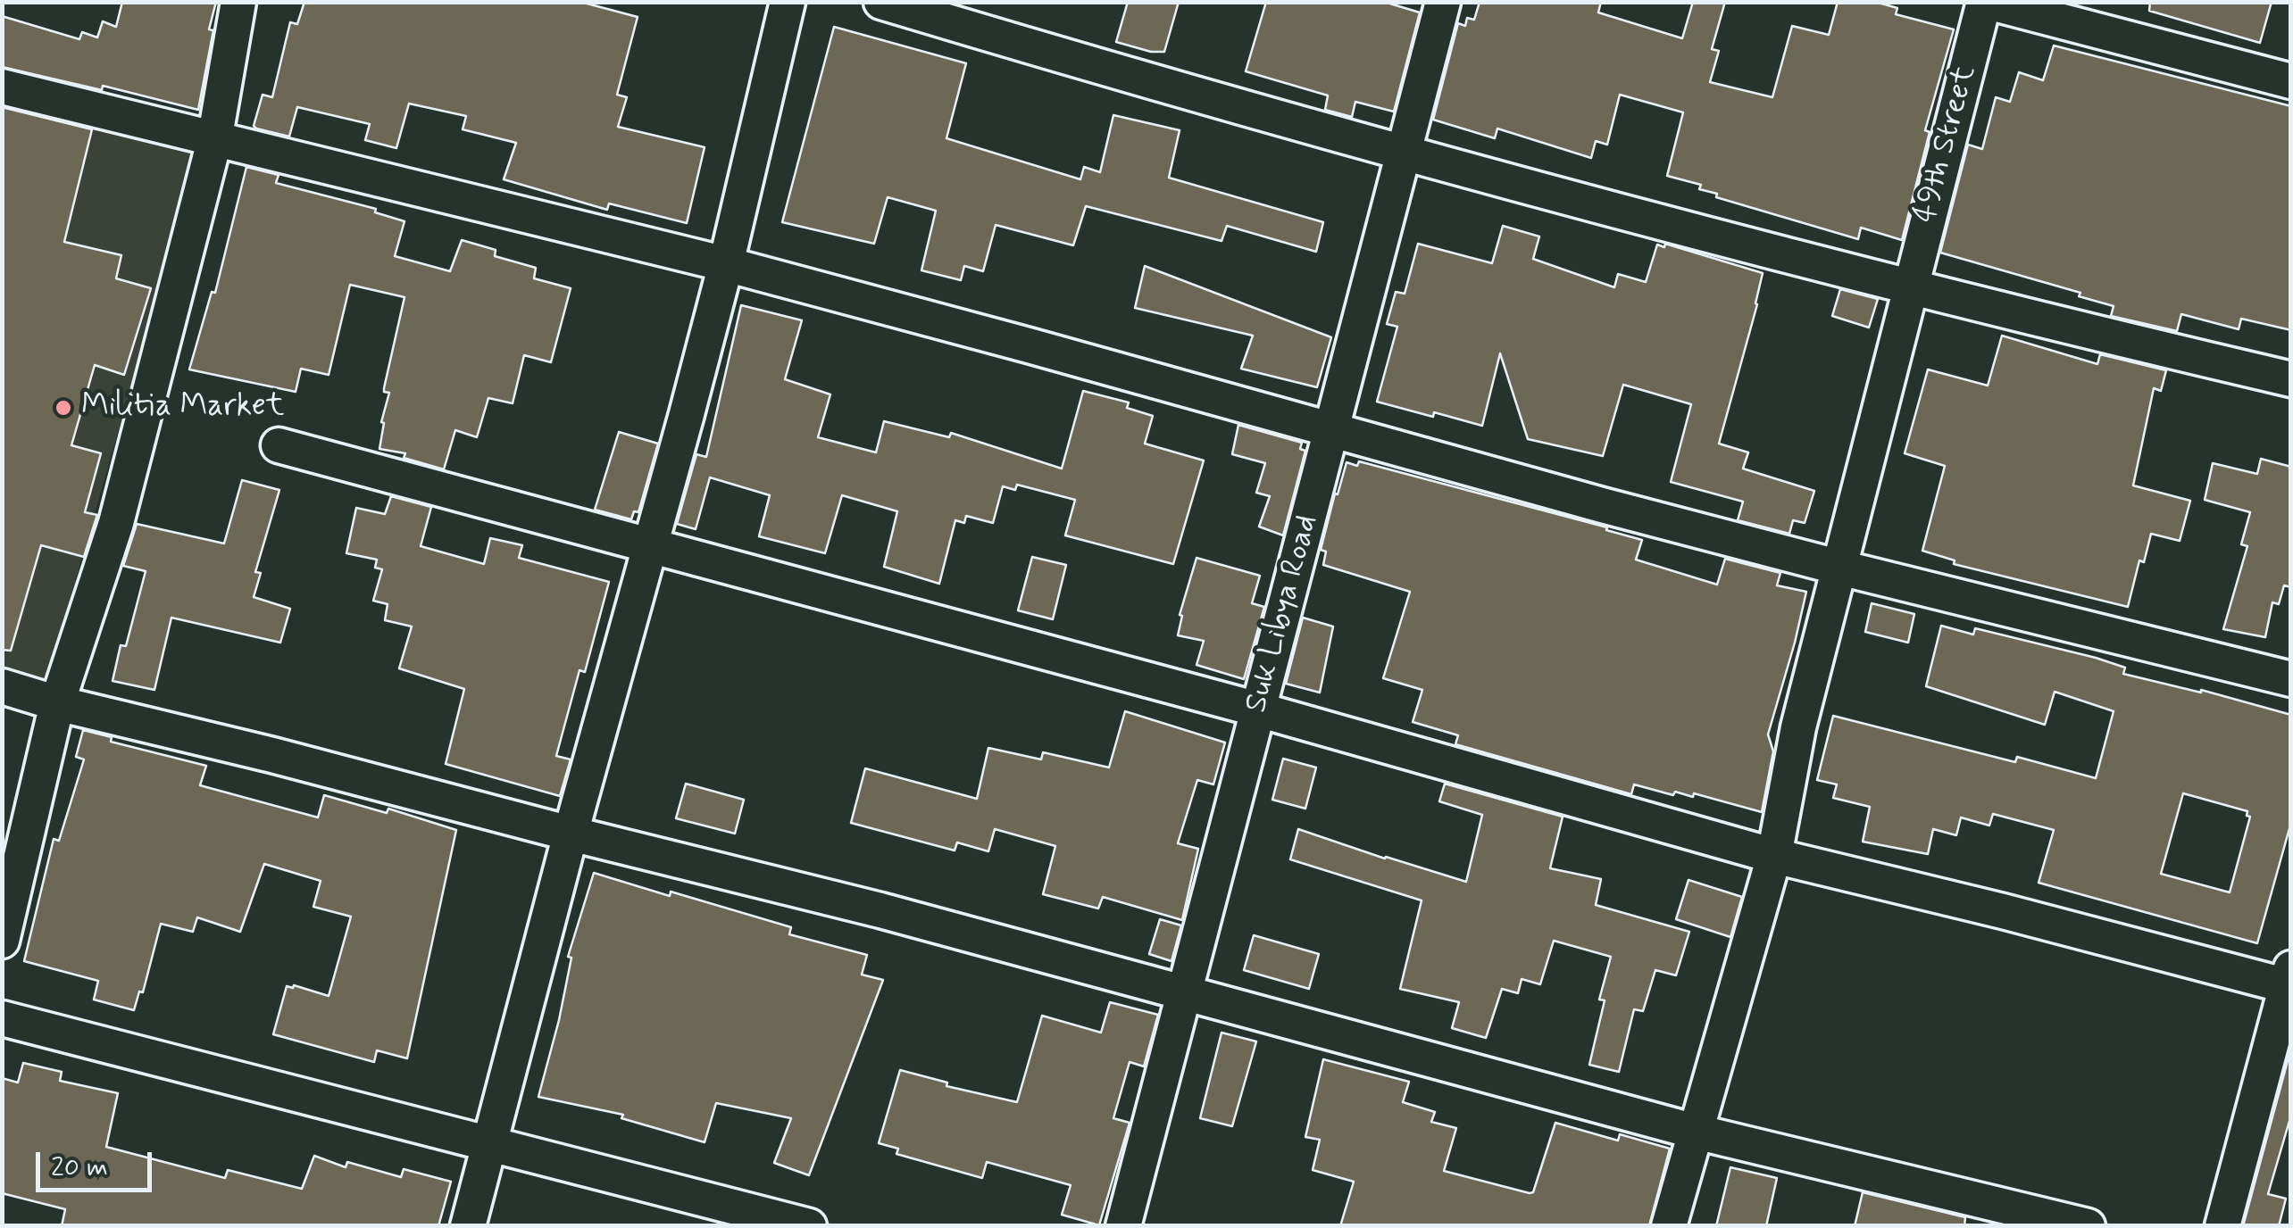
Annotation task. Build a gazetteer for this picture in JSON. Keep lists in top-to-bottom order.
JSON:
{
  "streets": {
    "street": ["49th Street", "Suk Libya Road"]
  },
  "places": ["Militia Market"],
  "scale_bar": "20 m"
}
